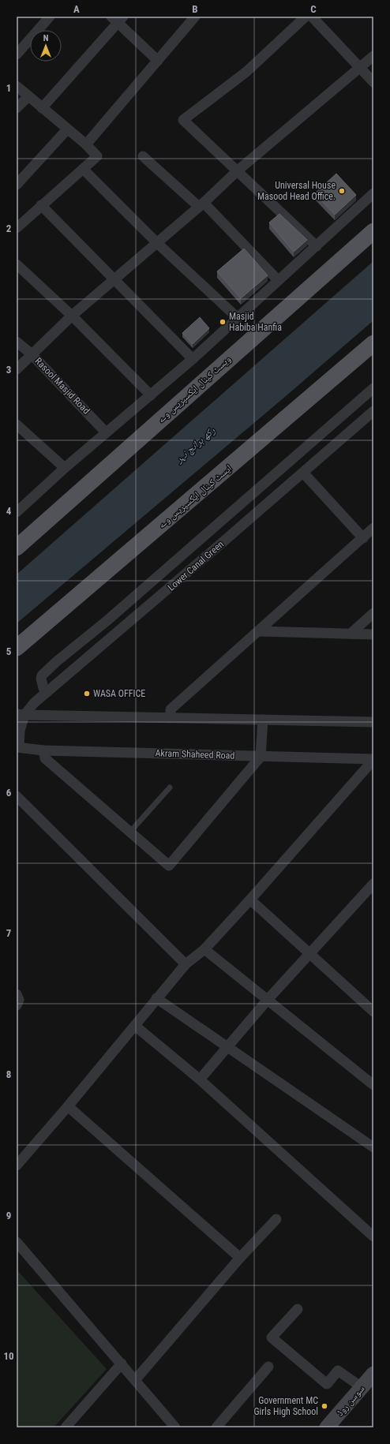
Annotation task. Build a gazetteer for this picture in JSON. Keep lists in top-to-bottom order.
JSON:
{
  "streets": {
    "main road": ["ویسٹ کینال ایکسپریس وے", "ایسٹ کینال ایکسپریس وے"],
    "street": [
      "Rasool Masjid Road",
      "Lower Canal Green",
      "Akram Shaheed Road",
      "سوسن روڈ"
    ]
  },
  "crossings": [
    ["Lower Canal Green", "Akram Shaheed Road"]
  ],
  "water": ["رکھ برانچ نہر"],
  "places": [
    "Universal House Masood Head Office.",
    "Masjid Habiba Hanfia",
    "WASA OFFICE",
    "Government MC Girls High School"
  ],
  "north": "top",
  "grid": {
    "columns": ["A", "B", "C"],
    "rows": [
      "1",
      "2",
      "3",
      "4",
      "5",
      "6",
      "7",
      "8",
      "9",
      "10"
    ]
  }
}
